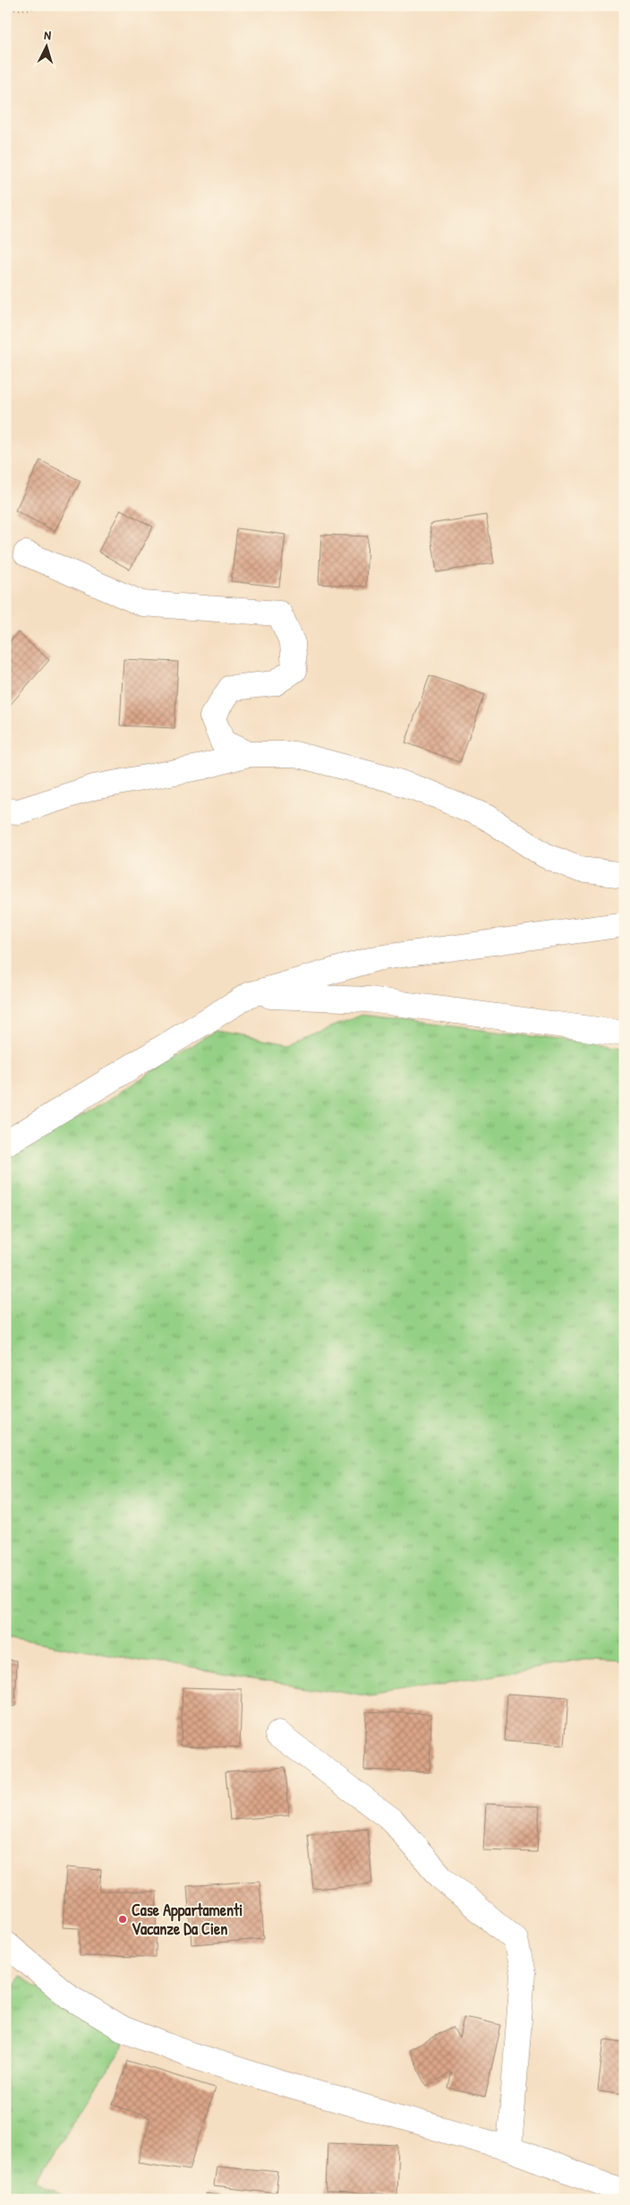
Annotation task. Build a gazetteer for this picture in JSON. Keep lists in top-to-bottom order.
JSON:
{
  "places": ["Case Appartamenti Vacanze Da Cien"],
  "north": "top"
}
